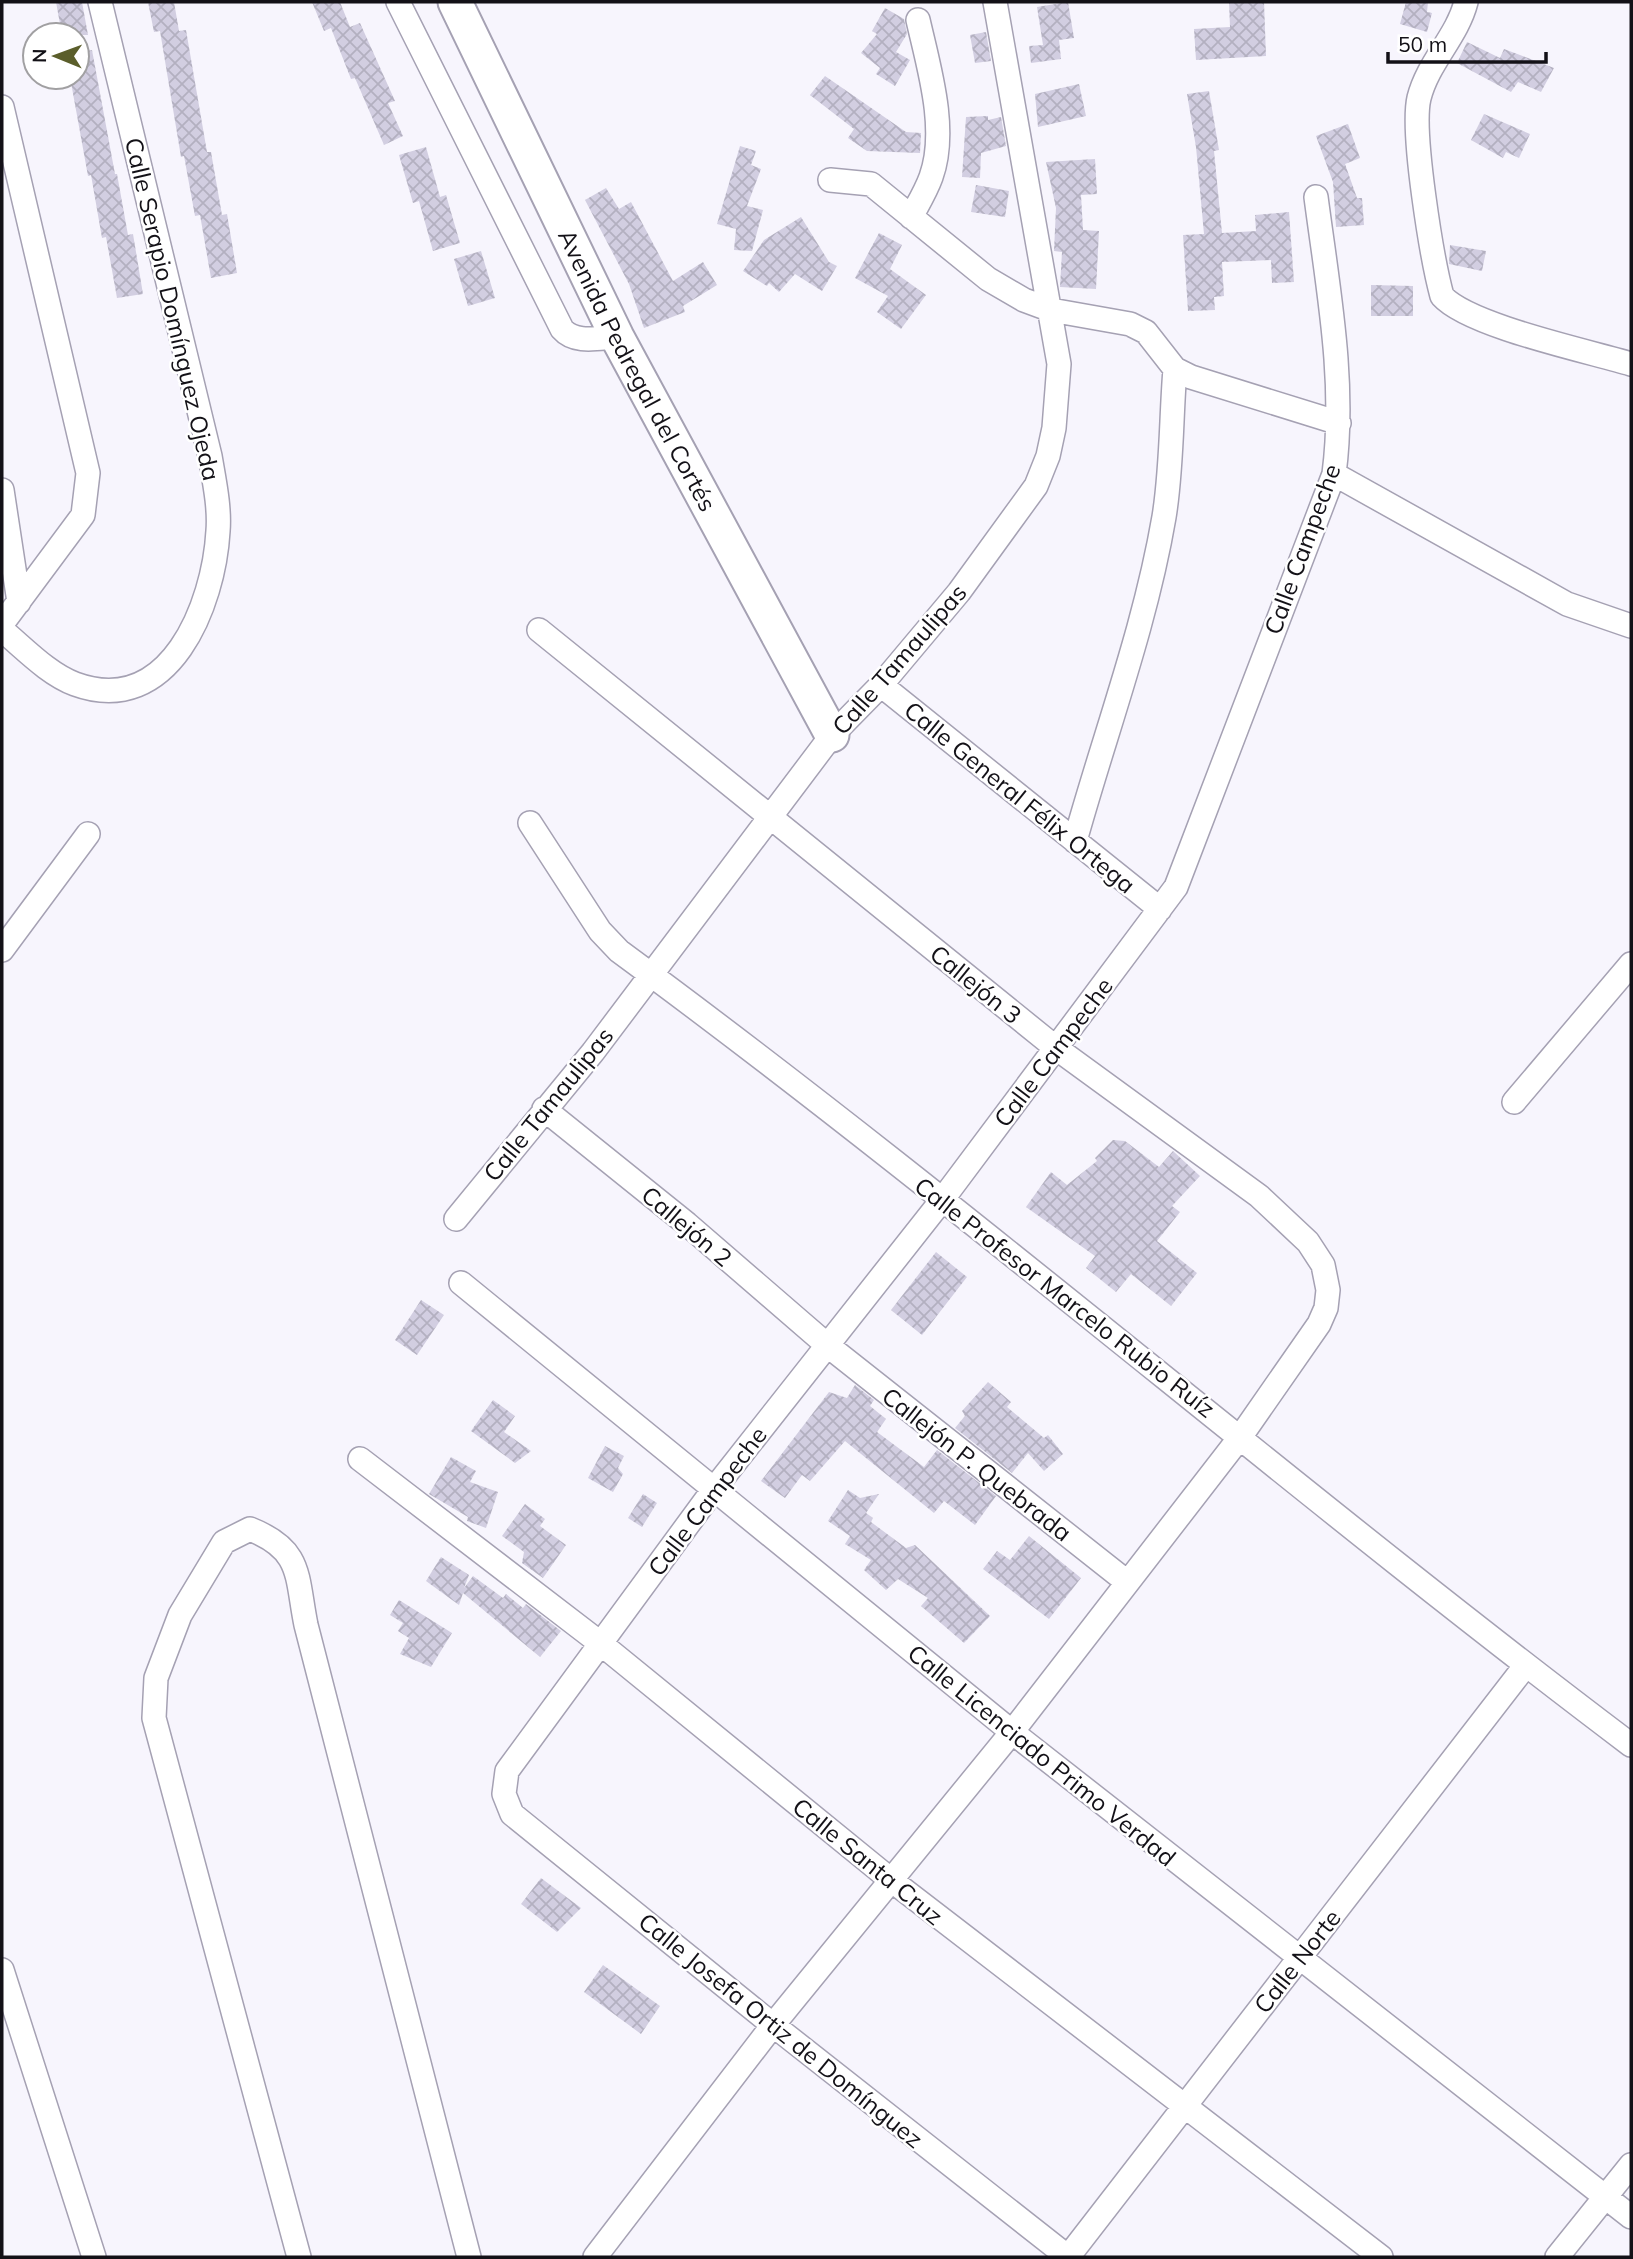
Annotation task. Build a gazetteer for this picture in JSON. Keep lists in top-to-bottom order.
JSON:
{
  "streets": {
    "street": [
      "Calle Serapio Domínguez Ojeda",
      "Avenida Pedregal del Cortés",
      "Calle Campeche",
      "Calle Tamaulipas",
      "Calle General Félix Ortega",
      "Callejón 3",
      "Callejón 2",
      "Calle Profesor Marcelo Rubio Ruíz",
      "Callejón P. Quebrada",
      "Calle Licenciado Primo Verdad",
      "Calle Santa Cruz",
      "Calle Norte",
      "Calle Josefa Ortiz de Domínguez"
    ]
  },
  "crossings": [
    ["Avenida Pedregal del Cortés", "Calle Tamaulipas"],
    ["Calle Campeche", "Calle General Félix Ortega"],
    ["Calle Campeche", "Callejón 3"],
    ["Calle Campeche", "Callejón 2"],
    ["Calle Campeche", "Calle Profesor Marcelo Rubio Ruíz"],
    ["Calle Campeche", "Callejón P. Quebrada"],
    ["Calle Campeche", "Calle Licenciado Primo Verdad"],
    ["Calle Campeche", "Calle Santa Cruz"],
    ["Calle Campeche", "Calle Josefa Ortiz de Domínguez"],
    ["Calle Tamaulipas", "Calle General Félix Ortega"],
    ["Calle Tamaulipas", "Callejón 3"],
    ["Calle Tamaulipas", "Callejón 2"],
    ["Calle Tamaulipas", "Calle Profesor Marcelo Rubio Ruíz"],
    ["Callejón 3", "Calle Profesor Marcelo Rubio Ruíz"],
    ["Callejón 3", "Callejón P. Quebrada"],
    ["Callejón 3", "Calle Licenciado Primo Verdad"],
    ["Callejón 3", "Calle Santa Cruz"],
    ["Callejón 3", "Calle Josefa Ortiz de Domínguez"],
    ["Callejón 2", "Callejón P. Quebrada"],
    ["Calle Profesor Marcelo Rubio Ruíz", "Calle Norte"],
    ["Calle Licenciado Primo Verdad", "Calle Norte"],
    ["Calle Santa Cruz", "Calle Norte"],
    ["Calle Norte", "Calle Josefa Ortiz de Domínguez"]
  ],
  "scale_bar": "50 m",
  "north": "left"
}
